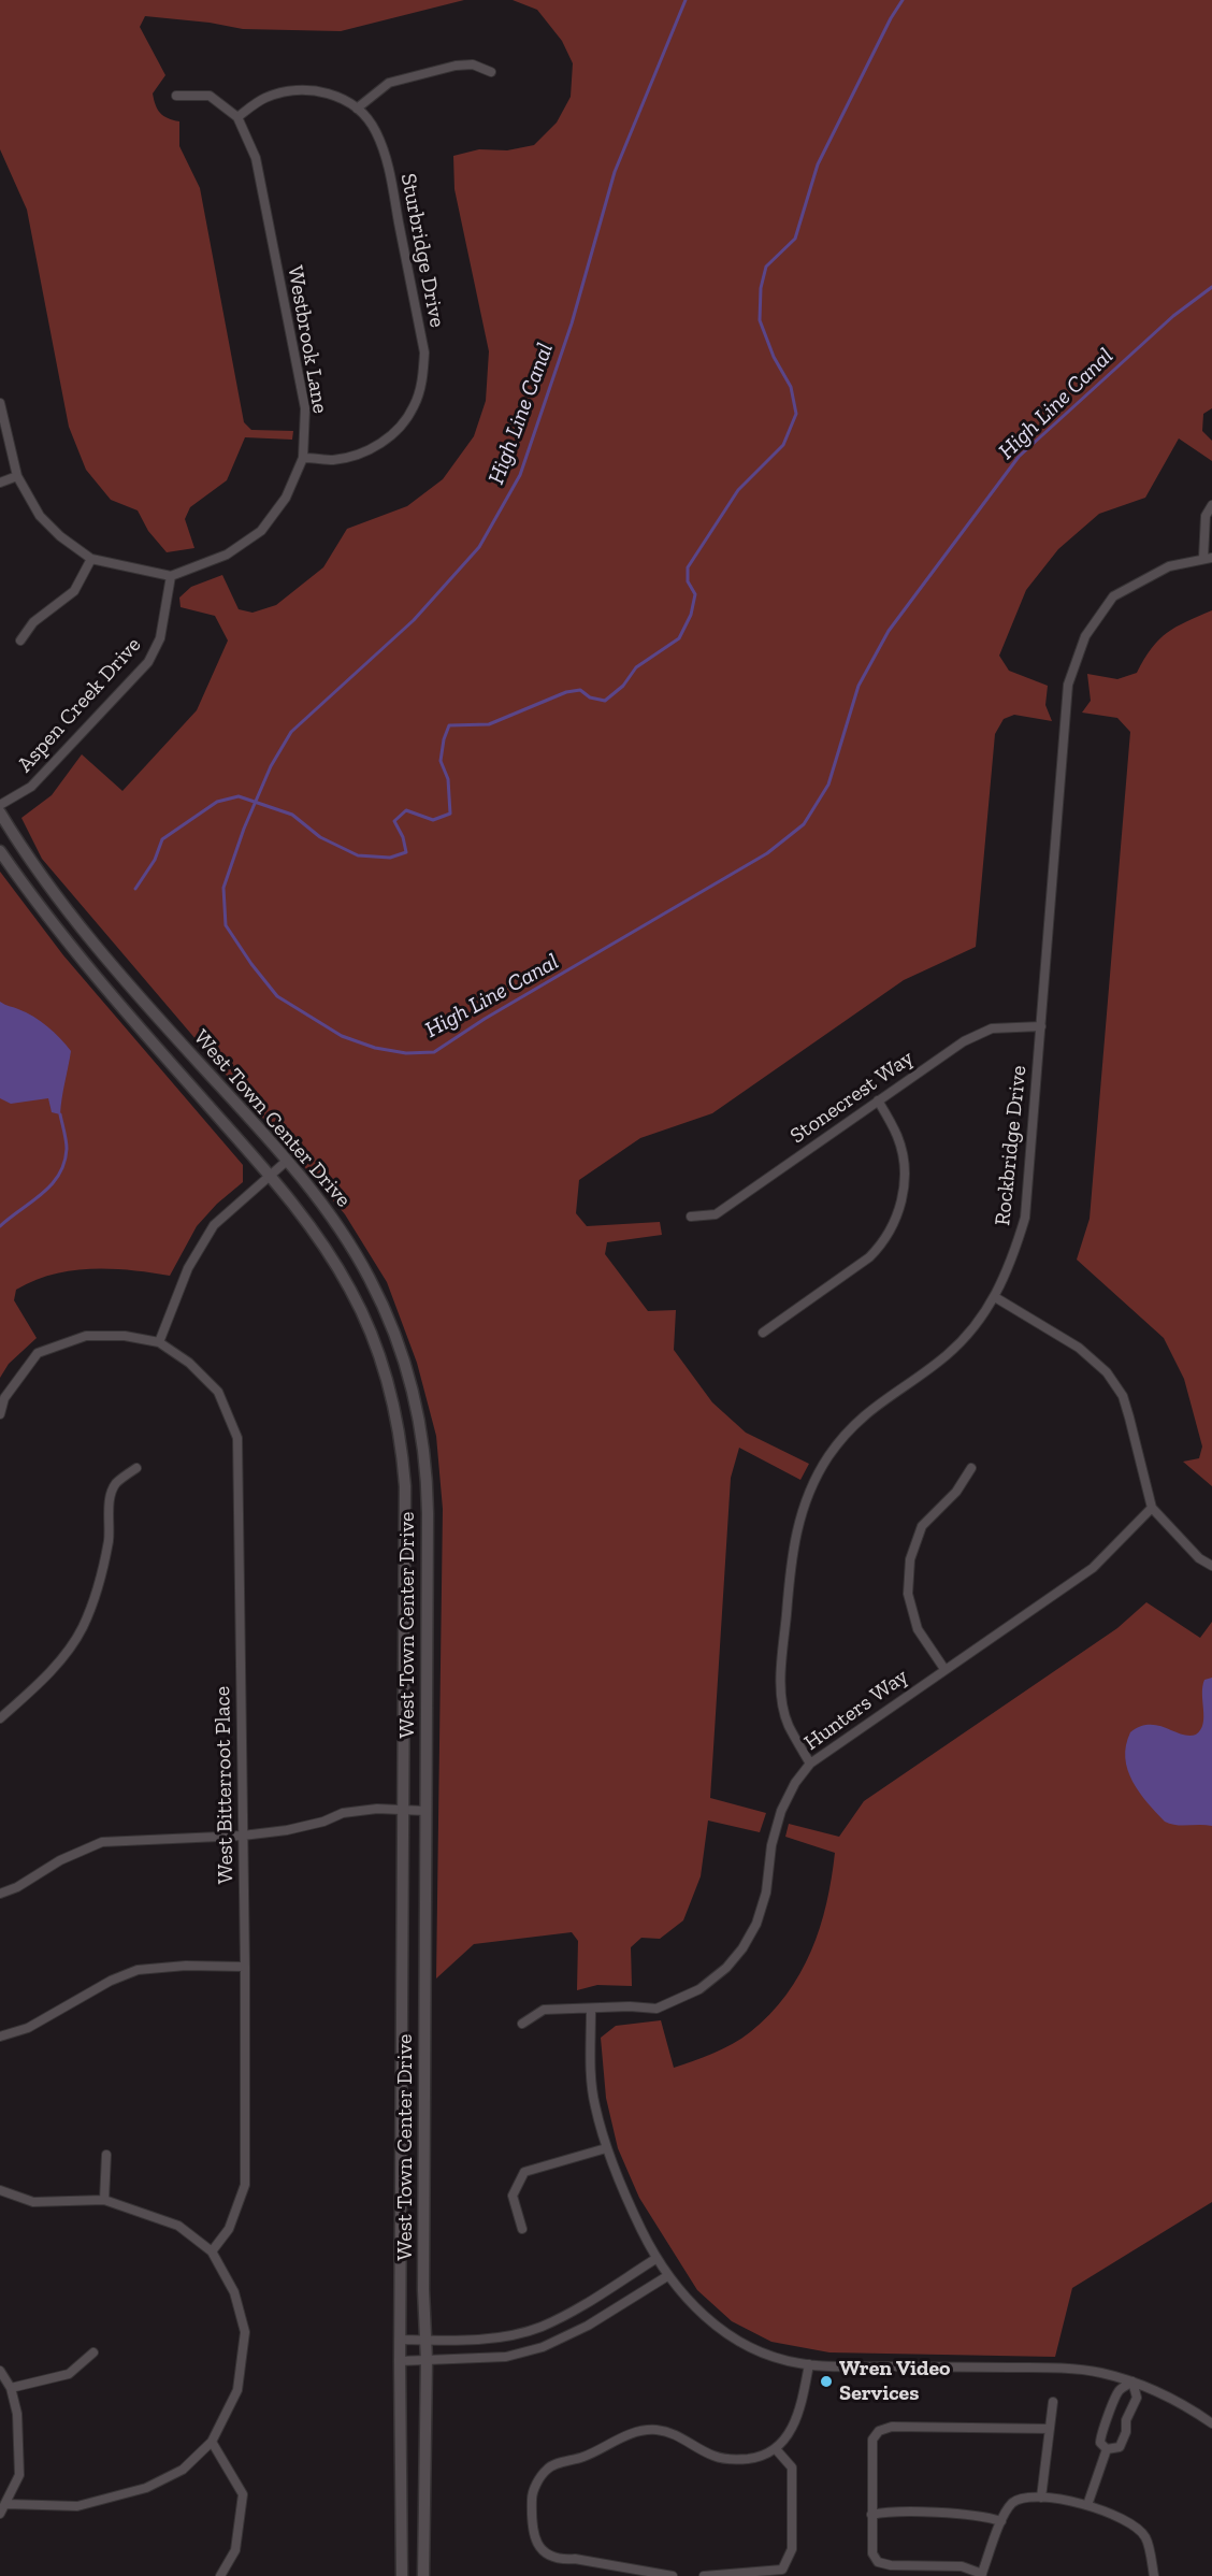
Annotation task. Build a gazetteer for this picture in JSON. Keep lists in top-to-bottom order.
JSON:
{
  "streets": {
    "street": [
      "Sturbridge Drive",
      "Westbrook Lane",
      "Aspen Creek Drive",
      "Stonecrest Way",
      "West Town Center Drive",
      "Rockbridge Drive",
      "Hunters Way",
      "West Bitterroot Place"
    ]
  },
  "crossings": [
    ["Sturbridge Drive", "Westbrook Lane"],
    ["Westbrook Lane", "Aspen Creek Drive"],
    ["Stonecrest Way", "Rockbridge Drive"],
    ["Rockbridge Drive", "Hunters Way"]
  ],
  "water": ["High Line Canal"],
  "places": ["Wren Video Services"]
}
